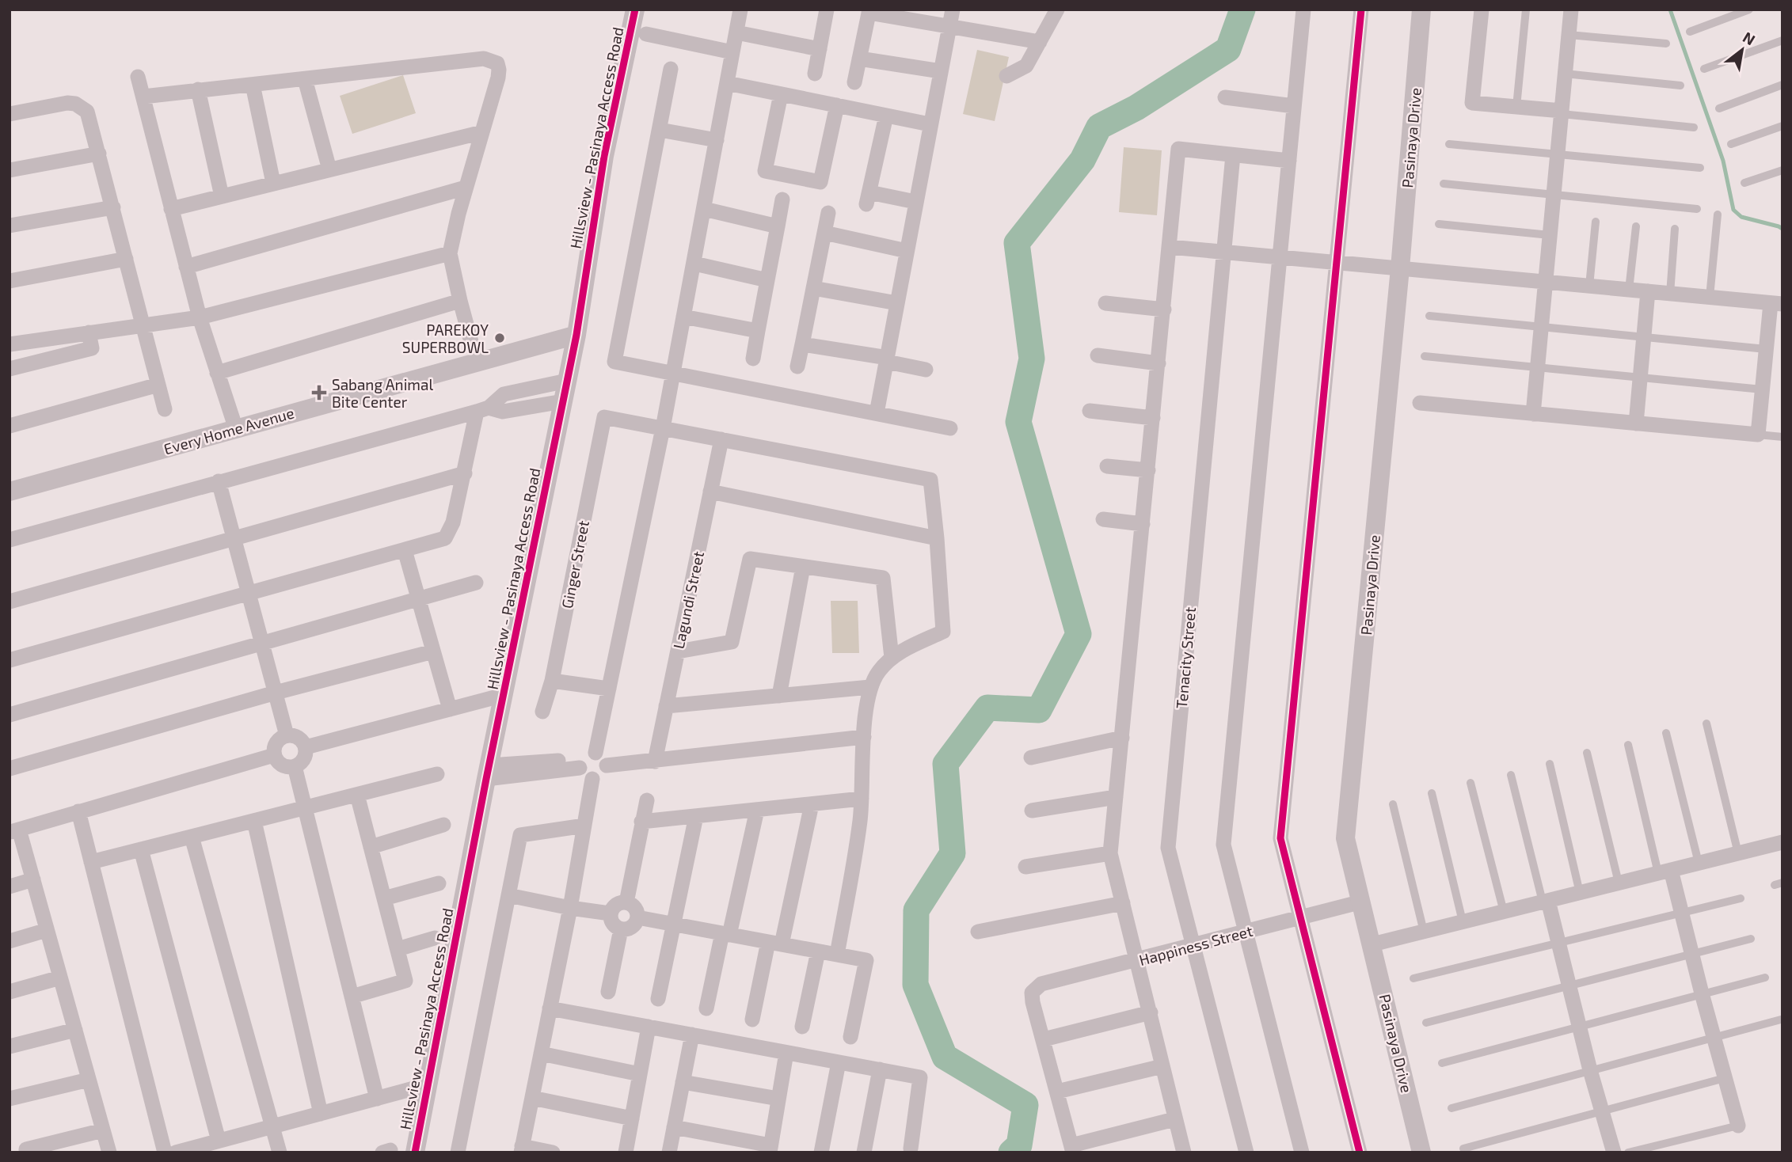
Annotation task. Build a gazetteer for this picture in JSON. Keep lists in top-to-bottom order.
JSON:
{
  "streets": {
    "street": [
      "Hillsview - Pasinaya Access Road",
      "Pasinaya Drive",
      "Every Home Avenue",
      "Ginger Street",
      "Lagundi Street",
      "Tenacity Street",
      "Happiness Street"
    ]
  },
  "crossings": [
    ["Hillsview - Pasinaya Access Road", "Every Home Avenue"],
    ["Pasinaya Drive", "Happiness Street"],
    ["Tenacity Street", "Happiness Street"]
  ],
  "places": {
    "other": ["PAREKOY SUPERBOWL"],
    "health": ["Sabang Animal Bite Center"]
  },
  "north": "top right"
}
